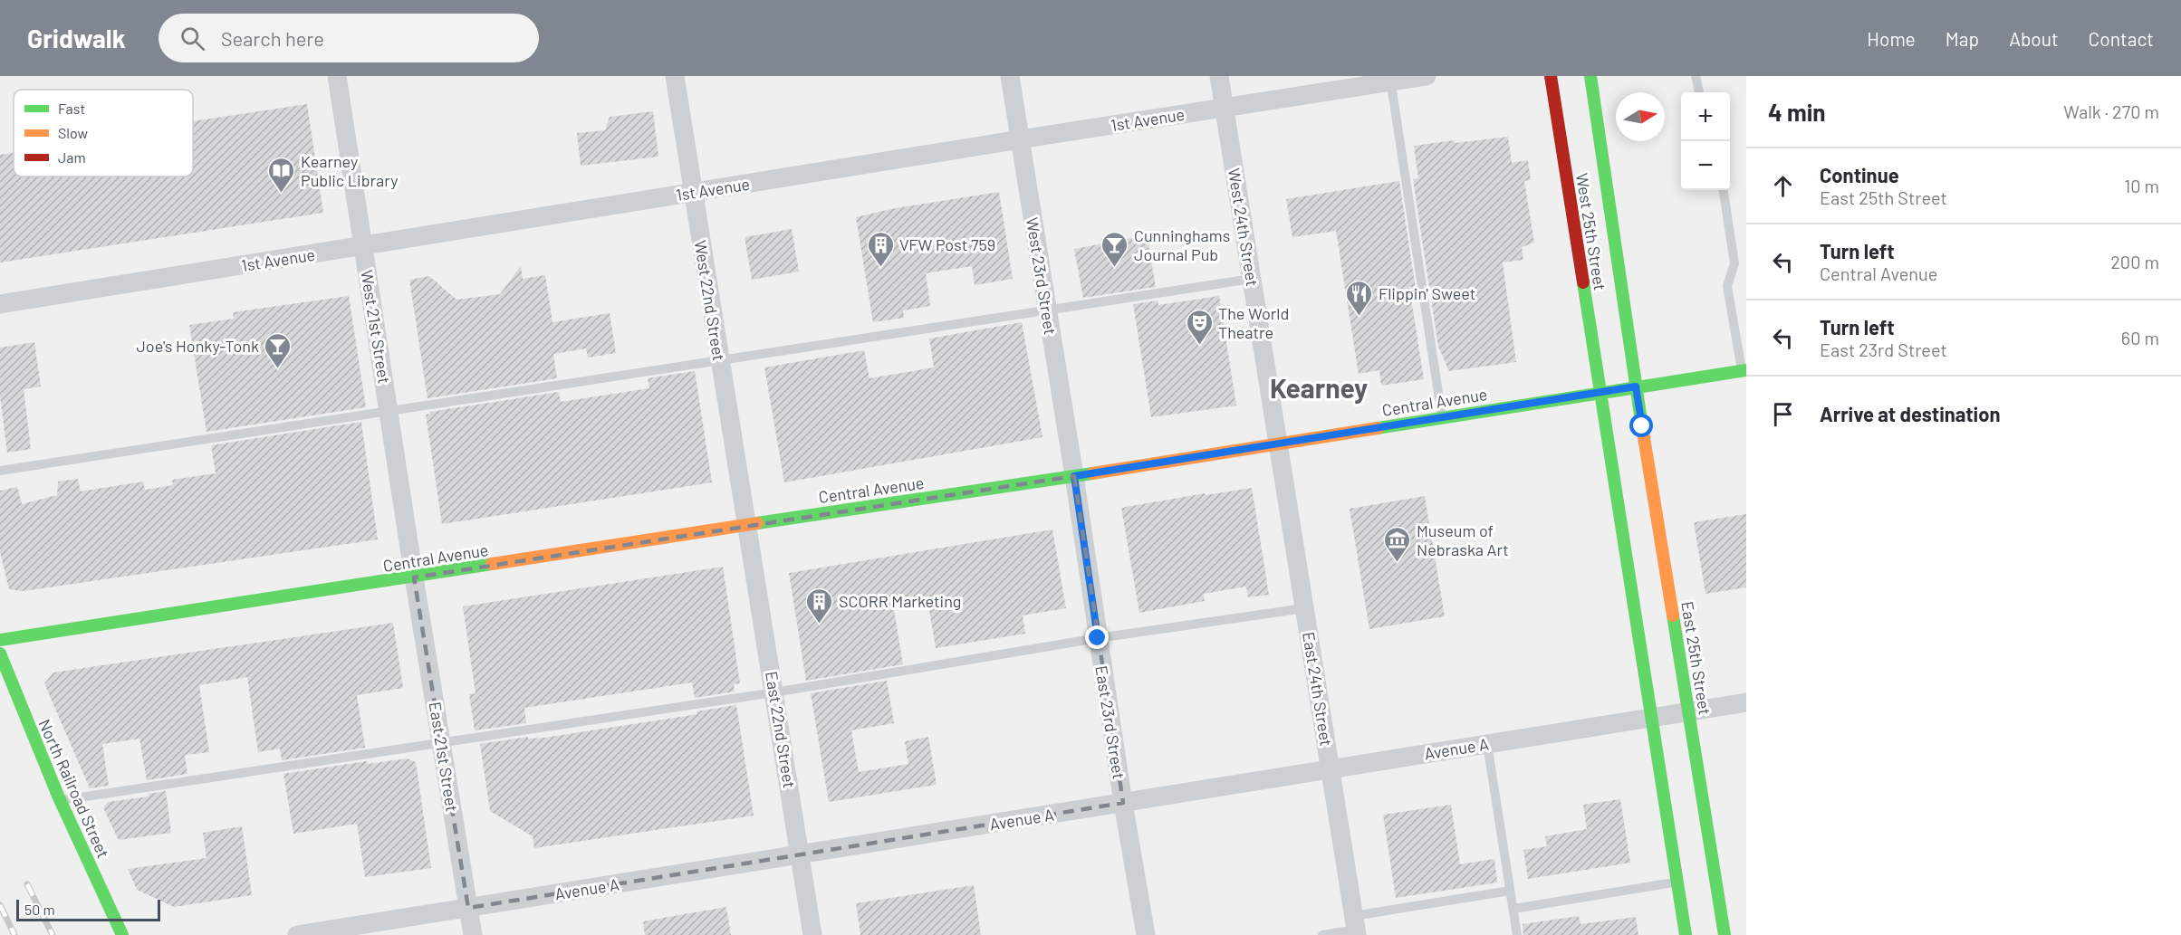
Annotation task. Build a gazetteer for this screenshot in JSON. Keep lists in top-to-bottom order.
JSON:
{
  "streets": {
    "main road": [
      "West 25th Street",
      "Central Avenue",
      "East 25th Street",
      "North Railroad Street"
    ],
    "street": [
      "1st Avenue",
      "West 24th Street",
      "West 23rd Street",
      "West 22nd Street",
      "West 21st Street",
      "East 24th Street",
      "East 23rd Street",
      "East 22nd Street",
      "Avenue A",
      "East 21st Street"
    ]
  },
  "crossings": [
    ["1st Avenue", "West 24th Street"],
    ["1st Avenue", "West 23rd Street"],
    ["1st Avenue", "West 22nd Street"],
    ["1st Avenue", "West 21st Street"],
    ["West 24th Street", "Central Avenue"],
    ["West 24th Street", "East 24th Street"],
    ["West 25th Street", "Central Avenue"],
    ["West 25th Street", "East 25th Street"],
    ["West 23rd Street", "Central Avenue"],
    ["West 23rd Street", "East 23rd Street"],
    ["West 22nd Street", "Central Avenue"],
    ["West 22nd Street", "East 22nd Street"],
    ["West 21st Street", "Central Avenue"],
    ["West 21st Street", "East 21st Street"],
    ["Central Avenue", "East 25th Street"],
    ["Central Avenue", "East 24th Street"],
    ["Central Avenue", "East 23rd Street"],
    ["Central Avenue", "East 22nd Street"],
    ["Central Avenue", "East 21st Street"],
    ["East 25th Street", "Avenue A"],
    ["East 24th Street", "Avenue A"],
    ["East 23rd Street", "Avenue A"],
    ["East 22nd Street", "Avenue A"],
    ["Avenue A", "East 21st Street"]
  ],
  "districts": ["Kearney"],
  "places": {
    "library": ["Kearney Public Library"],
    "building": ["VFW Post 759", "SCORR Marketing"],
    "bar": ["Cunninghams Journal Pub", "Joe's Honky-Tonk"],
    "restaurant": ["Flippin' Sweet"],
    "theatre": ["The World Theatre"],
    "museum": ["Museum of Nebraska Art"]
  },
  "legend": ["Fast", "Slow", "Jam"],
  "scale_bar": "50 m",
  "north": "right",
  "page": {
    "header": "Gridwalk",
    "search": "Search here",
    "nav": [
      "Home",
      "Map",
      "About",
      "Contact"
    ],
    "heading": ["4 min", "Walk · 270 m"],
    "map_buttons": ["+", "−"],
    "list": [
      ["Continue", "East 25th Street", "10 m"],
      ["Turn left", "Central Avenue", "200 m"],
      ["Turn left", "East 23rd Street", "60 m"],
      "Arrive at destination"
    ],
    "scale": "50 m"
  }
}
